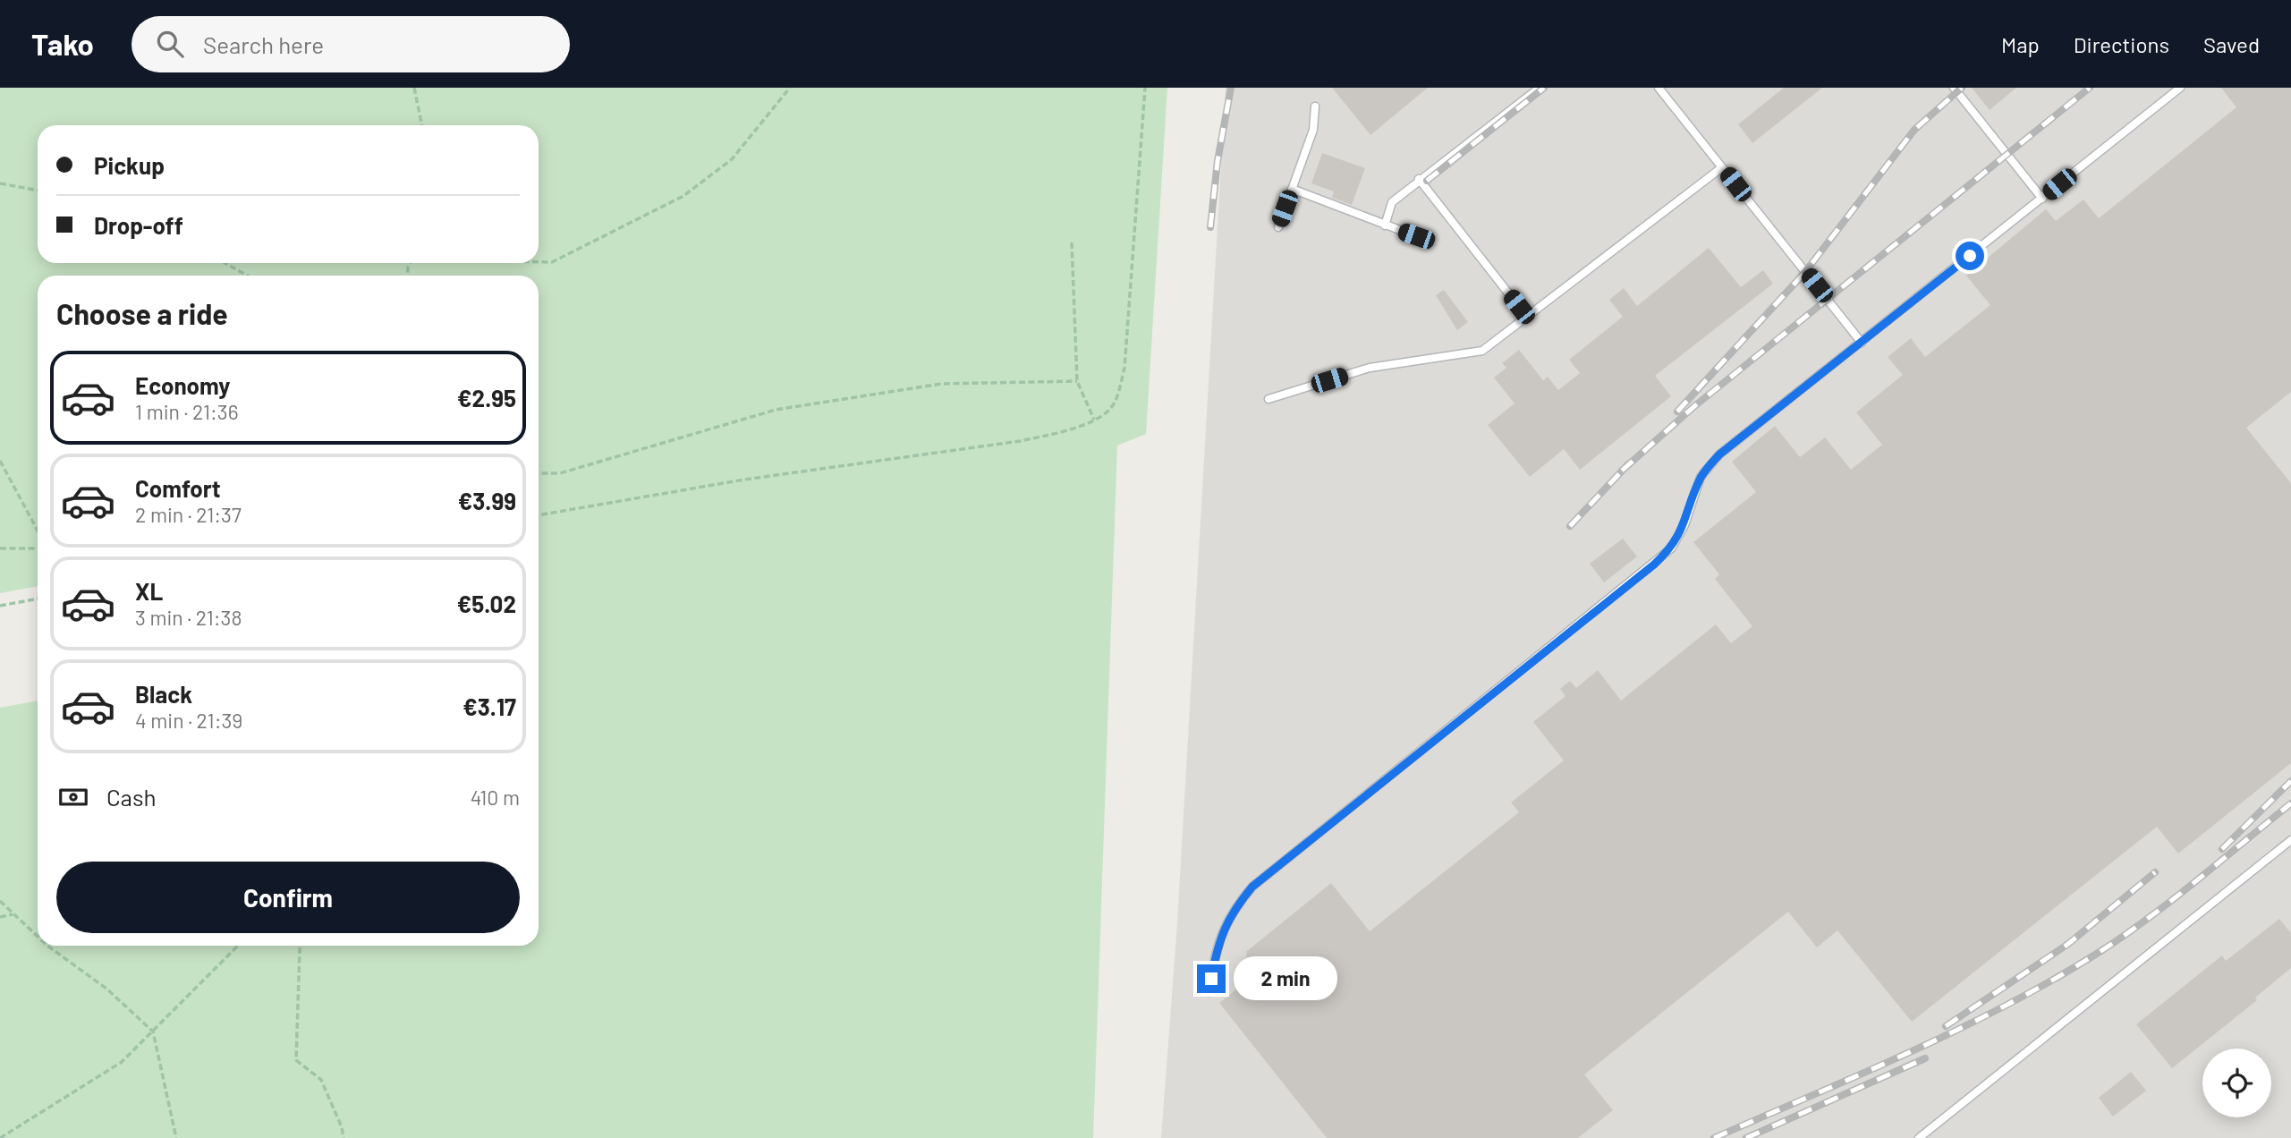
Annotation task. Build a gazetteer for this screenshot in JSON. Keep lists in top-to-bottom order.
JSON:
{
  "page": {
    "header": "Tako",
    "search": "Search here",
    "nav": ["Map", "Directions", "Saved"],
    "banner": ["Pickup", "Drop-off"],
    "heading": "Choose a ride",
    "list": [
      {
        "name": "Economy",
        "note": "1 min · 21:36",
        "value": "€2.95"
      },
      {
        "name": "Comfort",
        "note": "2 min · 21:37",
        "value": "€3.99"
      },
      {
        "name": "XL",
        "note": "3 min · 21:38",
        "value": "€5.02"
      },
      {
        "name": "Black",
        "note": "4 min · 21:39",
        "value": "€3.17"
      }
    ],
    "pay": ["Cash", "410 m"],
    "buttons": "Confirm",
    "bubble": "2 min"
  }
}
